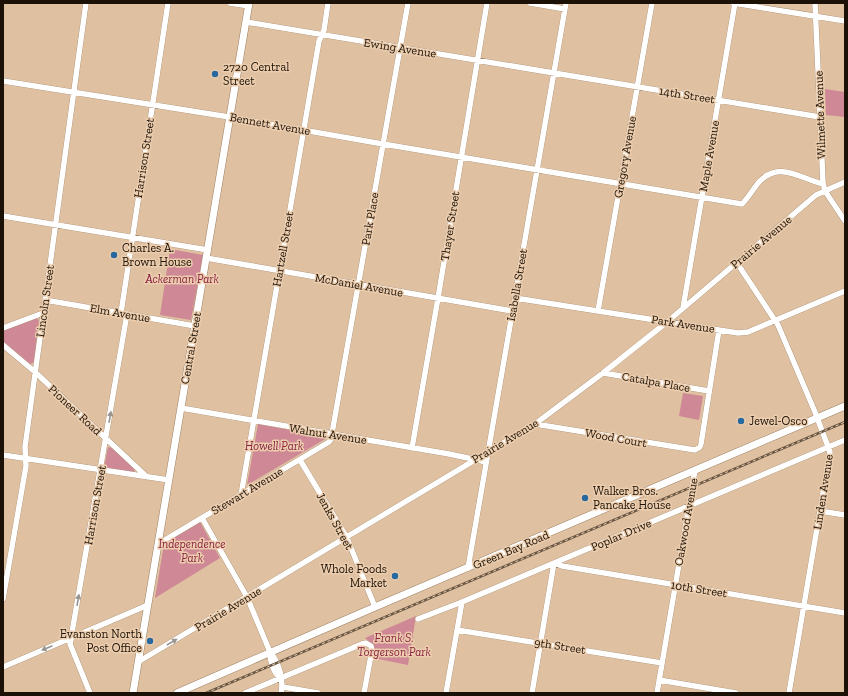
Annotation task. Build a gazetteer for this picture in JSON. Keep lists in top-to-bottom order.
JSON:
{
  "streets": {
    "main road": ["Central Street", "Green Bay Road"],
    "street": [
      "Ewing Avenue",
      "14th Street",
      "Wilmette Avenue",
      "Bennett Avenue",
      "Maple Avenue",
      "Gregory Avenue",
      "Harrison Street",
      "Park Place",
      "Thayer Street",
      "Prairie Avenue",
      "Hartzell Street",
      "McDaniel Avenue",
      "Isabella Street",
      "Lincoln Street",
      "Elm Avenue",
      "Park Avenue",
      "Catalpa Place",
      "Pioneer Road",
      "Walnut Avenue",
      "Wood Court",
      "Stewart Avenue",
      "Linden Avenue",
      "Jenks Street",
      "Oakwood Avenue",
      "Poplar Drive",
      "10th Street",
      "9th Street"
    ]
  },
  "crossings": [
    ["Ewing Avenue", "14th Street"],
    ["Ewing Avenue", "Park Place"],
    ["Ewing Avenue", "Thayer Street"],
    ["Ewing Avenue", "Hartzell Street"],
    ["Ewing Avenue", "Isabella Street"],
    ["Ewing Avenue", "Central Street"],
    ["14th Street", "Wilmette Avenue"],
    ["14th Street", "Maple Avenue"],
    ["14th Street", "Gregory Avenue"],
    ["14th Street", "Isabella Street"],
    ["Wilmette Avenue", "Bennett Avenue"],
    ["Wilmette Avenue", "Prairie Avenue"],
    ["Bennett Avenue", "Maple Avenue"],
    ["Bennett Avenue", "Gregory Avenue"],
    ["Bennett Avenue", "Harrison Street"],
    ["Bennett Avenue", "Park Place"],
    ["Bennett Avenue", "Thayer Street"],
    ["Bennett Avenue", "Hartzell Street"],
    ["Bennett Avenue", "Isabella Street"],
    ["Bennett Avenue", "Lincoln Street"],
    ["Bennett Avenue", "Central Street"],
    ["Maple Avenue", "Prairie Avenue"],
    ["Gregory Avenue", "Park Avenue"],
    ["Harrison Street", "Elm Avenue"],
    ["Harrison Street", "Pioneer Road"],
    ["Park Place", "McDaniel Avenue"],
    ["Park Place", "Walnut Avenue"],
    ["Park Place", "Stewart Avenue"],
    ["Thayer Street", "McDaniel Avenue"],
    ["Thayer Street", "Walnut Avenue"],
    ["Prairie Avenue", "Isabella Street"],
    ["Prairie Avenue", "Park Avenue"],
    ["Prairie Avenue", "Central Street"],
    ["Prairie Avenue", "Catalpa Place"],
    ["Prairie Avenue", "Walnut Avenue"],
    ["Prairie Avenue", "Wood Court"],
    ["Prairie Avenue", "Linden Avenue"],
    ["Prairie Avenue", "Jenks Street"],
    ["Hartzell Street", "McDaniel Avenue"],
    ["Hartzell Street", "Walnut Avenue"],
    ["Hartzell Street", "Stewart Avenue"],
    ["McDaniel Avenue", "Isabella Street"],
    ["McDaniel Avenue", "Central Street"],
    ["Isabella Street", "Park Avenue"],
    ["Isabella Street", "Walnut Avenue"],
    ["Isabella Street", "Green Bay Road"],
    ["Lincoln Street", "Elm Avenue"],
    ["Lincoln Street", "Pioneer Road"],
    ["Elm Avenue", "Central Street"],
    ["Park Avenue", "Linden Avenue"],
    ["Central Street", "Walnut Avenue"],
    ["Central Street", "Stewart Avenue"],
    ["Catalpa Place", "Wood Court"],
    ["Walnut Avenue", "Stewart Avenue"],
    ["Stewart Avenue", "Jenks Street"],
    ["Linden Avenue", "Poplar Drive"],
    ["Linden Avenue", "Green Bay Road"],
    ["Linden Avenue", "10th Street"],
    ["Jenks Street", "Green Bay Road"],
    ["Oakwood Avenue", "Poplar Drive"],
    ["Oakwood Avenue", "Green Bay Road"],
    ["Oakwood Avenue", "10th Street"],
    ["Oakwood Avenue", "9th Street"],
    ["Poplar Drive", "10th Street"]
  ],
  "one_way": ["Harrison Street"],
  "parks": [
    "Ackerman Park",
    "Howell Park",
    "Independence Park",
    "Frank S. Torgerson Park"
  ],
  "places": [
    "2720 Central Street",
    "Charles A. Brown House",
    "Jewel-Osco",
    "Walker Bros. Pancake House",
    "Whole Foods Market",
    "Evanston North Post Office"
  ]
}
